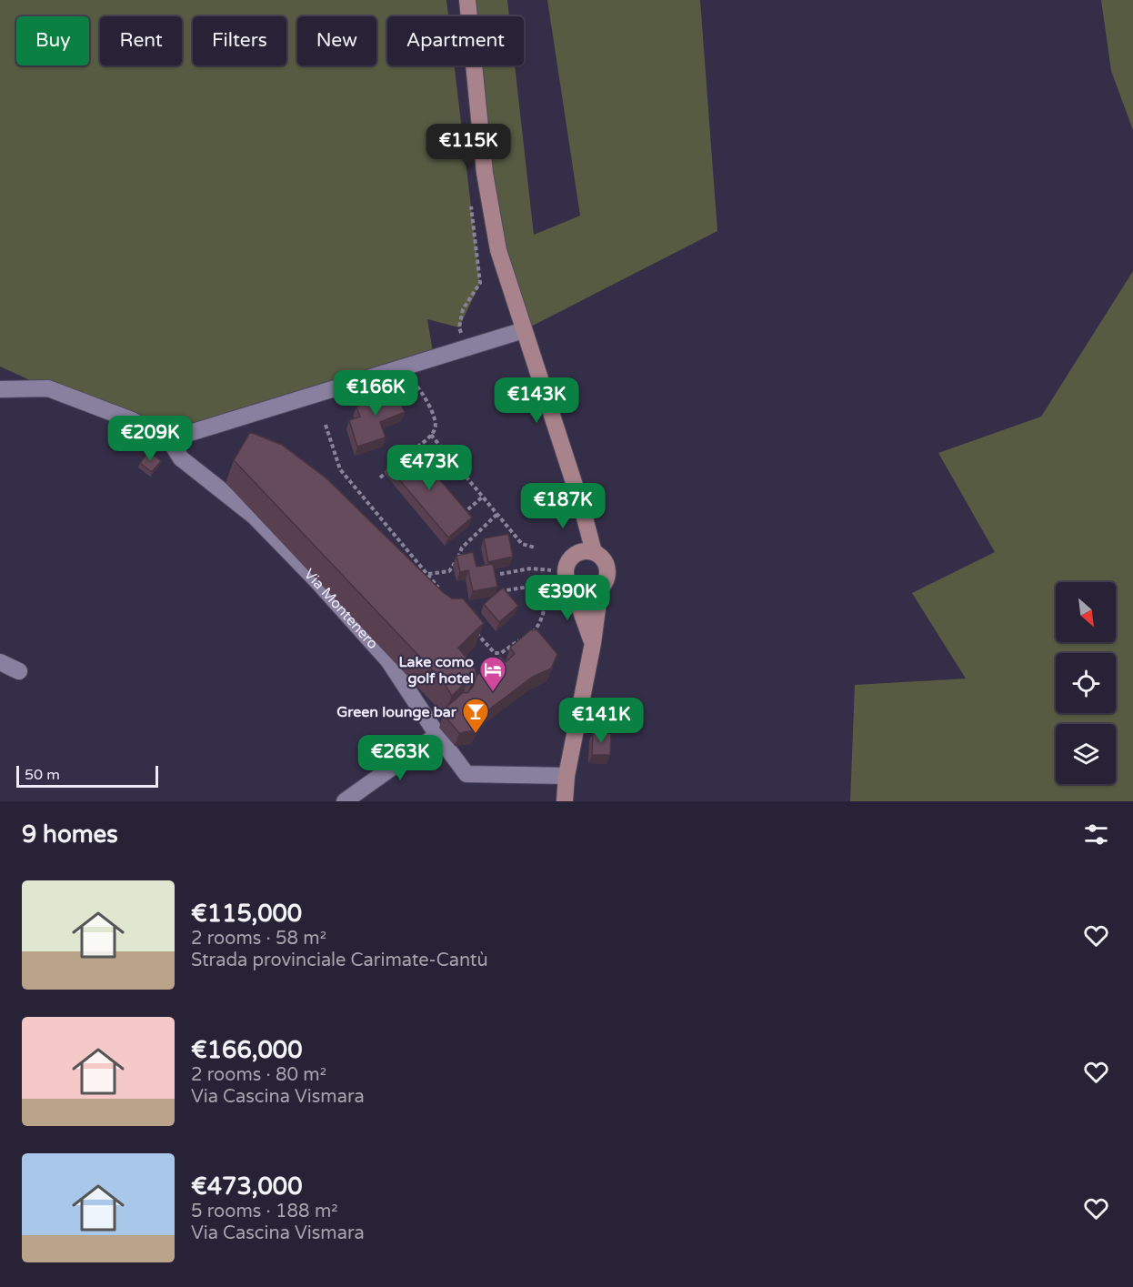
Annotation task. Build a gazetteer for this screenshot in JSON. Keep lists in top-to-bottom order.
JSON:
{
  "streets": {
    "street": ["Via Montenero"]
  },
  "places": {
    "hotel": ["Lake como golf hotel"],
    "bar": ["Green lounge bar"]
  },
  "scale_bar": "50 m",
  "north": "bottom right",
  "page": {
    "chip": [
      "Buy",
      "Rent",
      "Filters",
      "New",
      "Apartment"
    ],
    "price": [
      "€115K",
      "€166K",
      "€143K",
      "€209K",
      "€473K",
      "€187K",
      "€390K",
      "€141K",
      "€263K"
    ],
    "scale": "50 m",
    "heading": "9 homes",
    "list": [
      {
        "name": "€115,000",
        "note": "2 rooms · 58 m² · Strada provinciale Carimate-Cantù"
      },
      {
        "name": "€166,000",
        "note": "2 rooms · 80 m² · Via Cascina Vismara"
      },
      {
        "name": "€473,000",
        "note": "5 rooms · 188 m² · Via Cascina Vismara"
      }
    ]
  }
}
